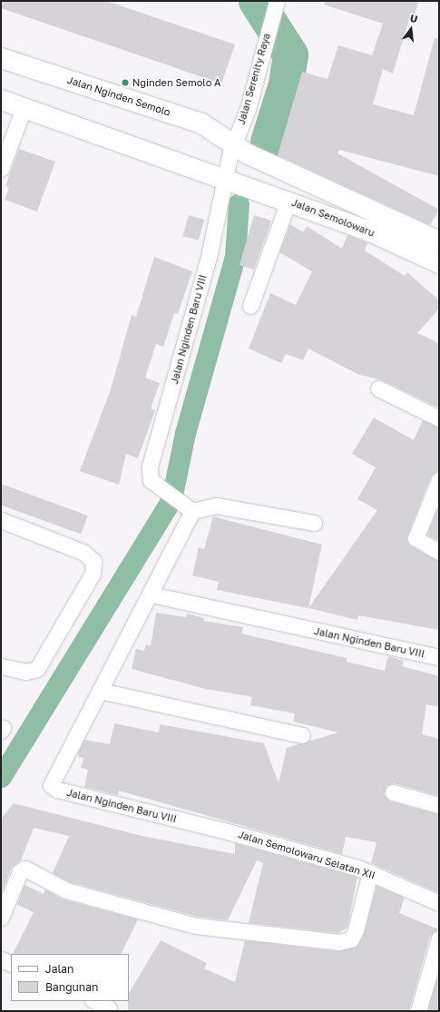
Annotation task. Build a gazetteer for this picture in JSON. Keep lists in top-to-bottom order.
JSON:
{
  "streets": {
    "main road": ["Jalan Nginden Semolo", "Jalan Semolowaru"],
    "street": ["Jalan Serenity Raya", "Jalan Nginden Baru VIII", "Jalan Semolowaru Selatan XII"]
  },
  "crossings": [
    ["Jalan Serenity Raya", "Jalan Nginden Semolo"],
    ["Jalan Serenity Raya", "Jalan Semolowaru"],
    ["Jalan Serenity Raya", "Jalan Nginden Baru VIII"],
    ["Jalan Nginden Semolo", "Jalan Semolowaru"],
    ["Jalan Nginden Semolo", "Jalan Nginden Baru VIII"],
    ["Jalan Semolowaru", "Jalan Nginden Baru VIII"],
    ["Jalan Nginden Baru VIII", "Jalan Semolowaru Selatan XII"]
  ],
  "places": ["Nginden Semolo A"],
  "legend": ["Jalan", "Bangunan"],
  "north": "top"
}
